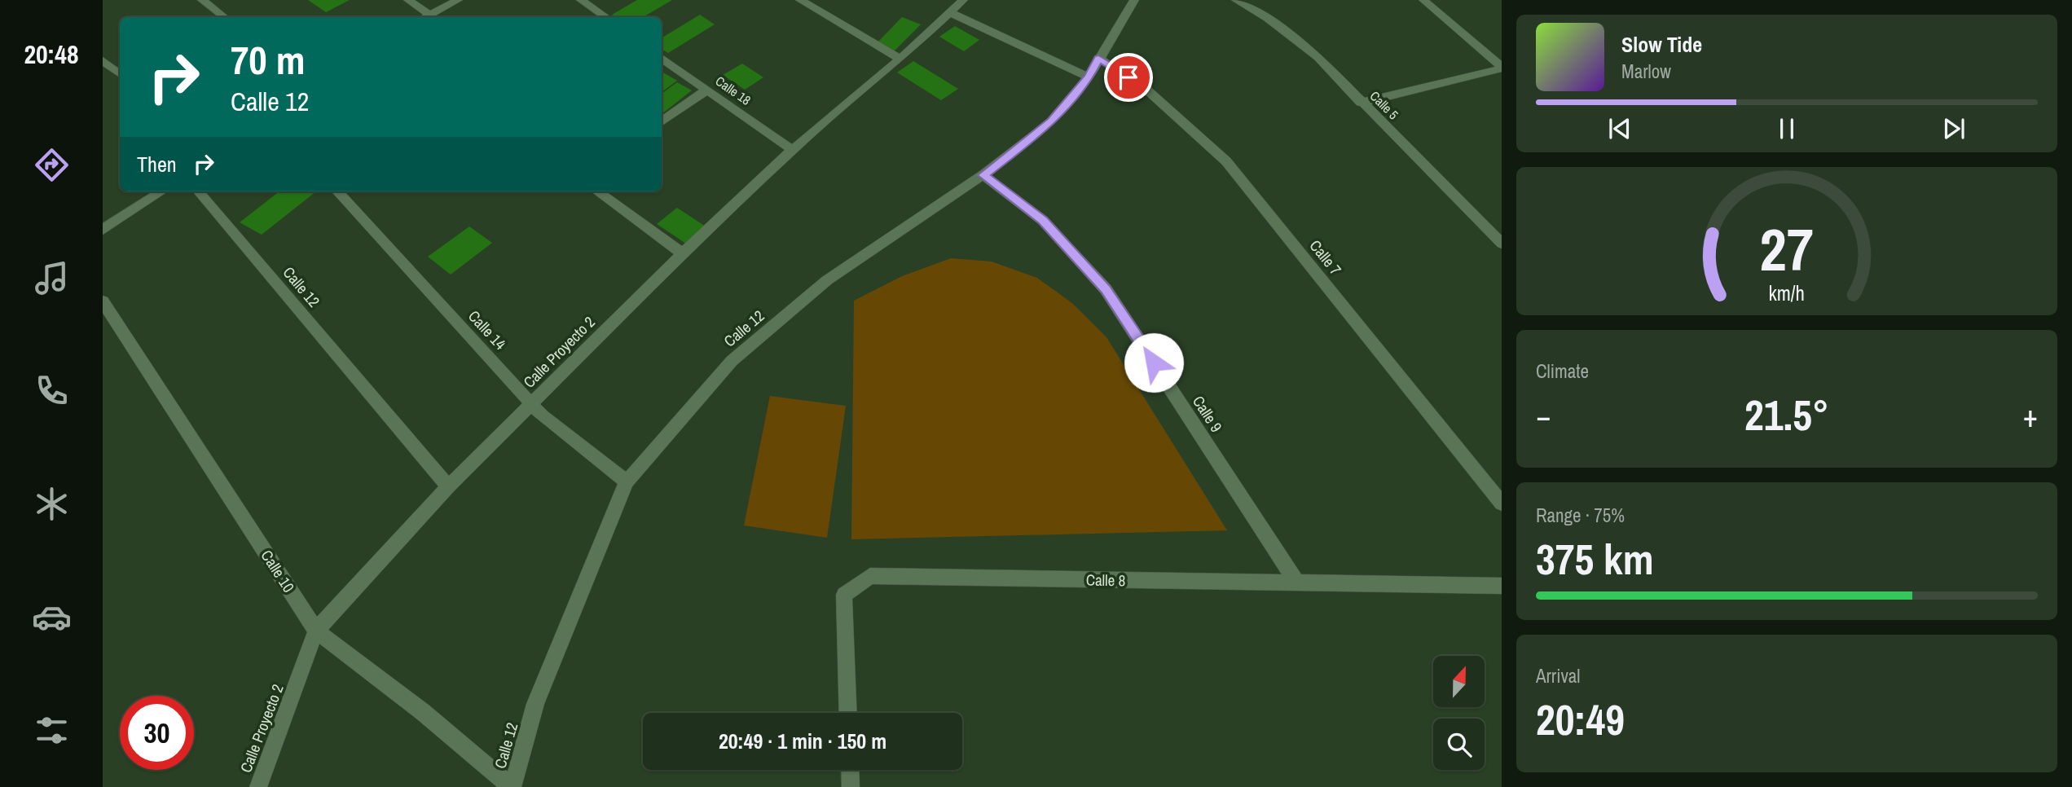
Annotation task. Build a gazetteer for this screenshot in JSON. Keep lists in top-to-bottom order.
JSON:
{
  "streets": {
    "street": [
      "Calle 18",
      "Calle 5",
      "Calle 7",
      "Calle 12",
      "Calle 14",
      "Calle Proyecto 2",
      "Calle 9",
      "Calle 10",
      "Calle 8"
    ]
  },
  "crossings": [
    ["Calle 18", "Calle Proyecto 2"],
    ["Calle 7", "Calle 12"],
    ["Calle 12", "Calle 14"],
    ["Calle 12", "Calle Proyecto 2"],
    ["Calle 12", "Calle 9"],
    ["Calle 12", "Calle 10"],
    ["Calle 14", "Calle Proyecto 2"],
    ["Calle Proyecto 2", "Calle 10"],
    ["Calle 9", "Calle 8"]
  ],
  "north": "top",
  "page": {
    "tabs": "20:48",
    "turn": ["70 m", "Calle 12"],
    "song": ["Slow Tide", "Marlow"],
    "then": "Then",
    "tile": [
      "Climate",
      ["Range · 75%", "375 km"],
      ["Arrival", "20:49"]
    ],
    "heat": ["−", "21.5°", "+"],
    "limit": "30",
    "trip": "20:49 · 1 min · 150 m",
    "gauge": ["27", "km/h"]
  }
}
